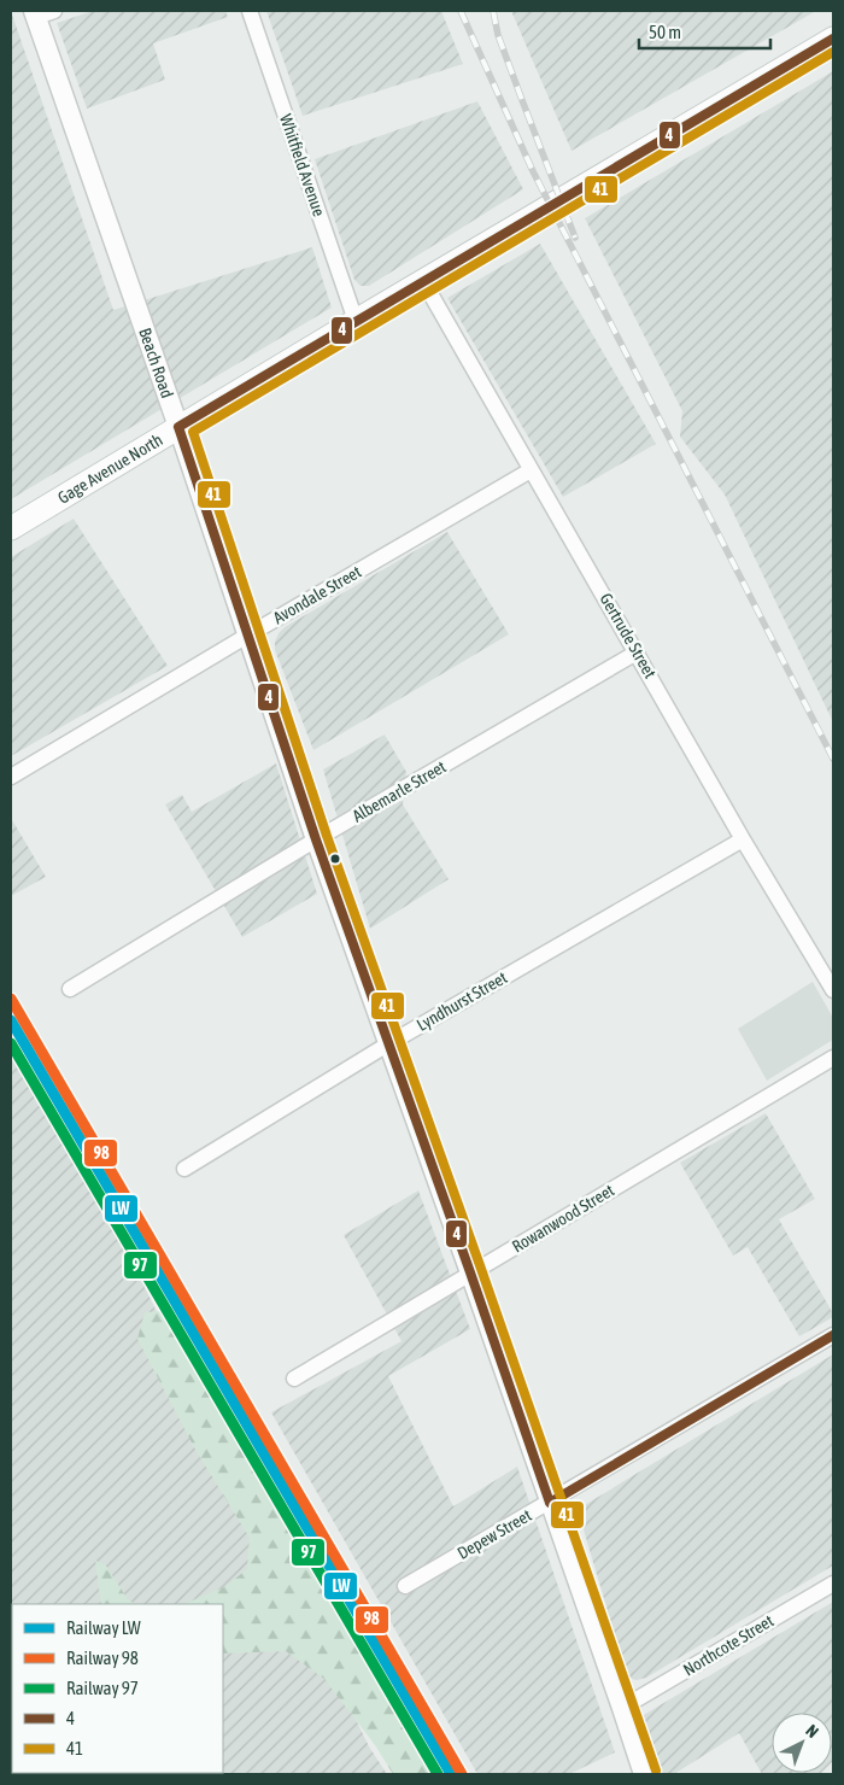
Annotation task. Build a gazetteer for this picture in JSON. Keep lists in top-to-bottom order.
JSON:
{
  "streets": {
    "main road": ["Gage Avenue North"],
    "street": [
      "Whitfield Avenue",
      "Beach Road",
      "Avondale Street",
      "Gertrude Street",
      "Albemarle Street",
      "Lyndhurst Street",
      "Rowanwood Street",
      "Depew Street",
      "Northcote Street"
    ]
  },
  "crossings": [
    ["Whitfield Avenue", "Gage Avenue North"],
    ["Beach Road", "Gage Avenue North"],
    ["Beach Road", "Avondale Street"],
    ["Beach Road", "Albemarle Street"],
    ["Beach Road", "Lyndhurst Street"],
    ["Beach Road", "Rowanwood Street"],
    ["Beach Road", "Depew Street"],
    ["Beach Road", "Northcote Street"],
    ["Gage Avenue North", "Gertrude Street"],
    ["Avondale Street", "Gertrude Street"],
    ["Gertrude Street", "Albemarle Street"],
    ["Gertrude Street", "Lyndhurst Street"]
  ],
  "lines": [
    "transit line 4",
    "transit line 41",
    "rail line 98",
    "rail line LW",
    "rail line 97"
  ],
  "legend": [
    "Railway LW",
    "Railway 98",
    "Railway 97",
    "4",
    "41"
  ],
  "scale_bar": "50 m",
  "north": "top right"
}
